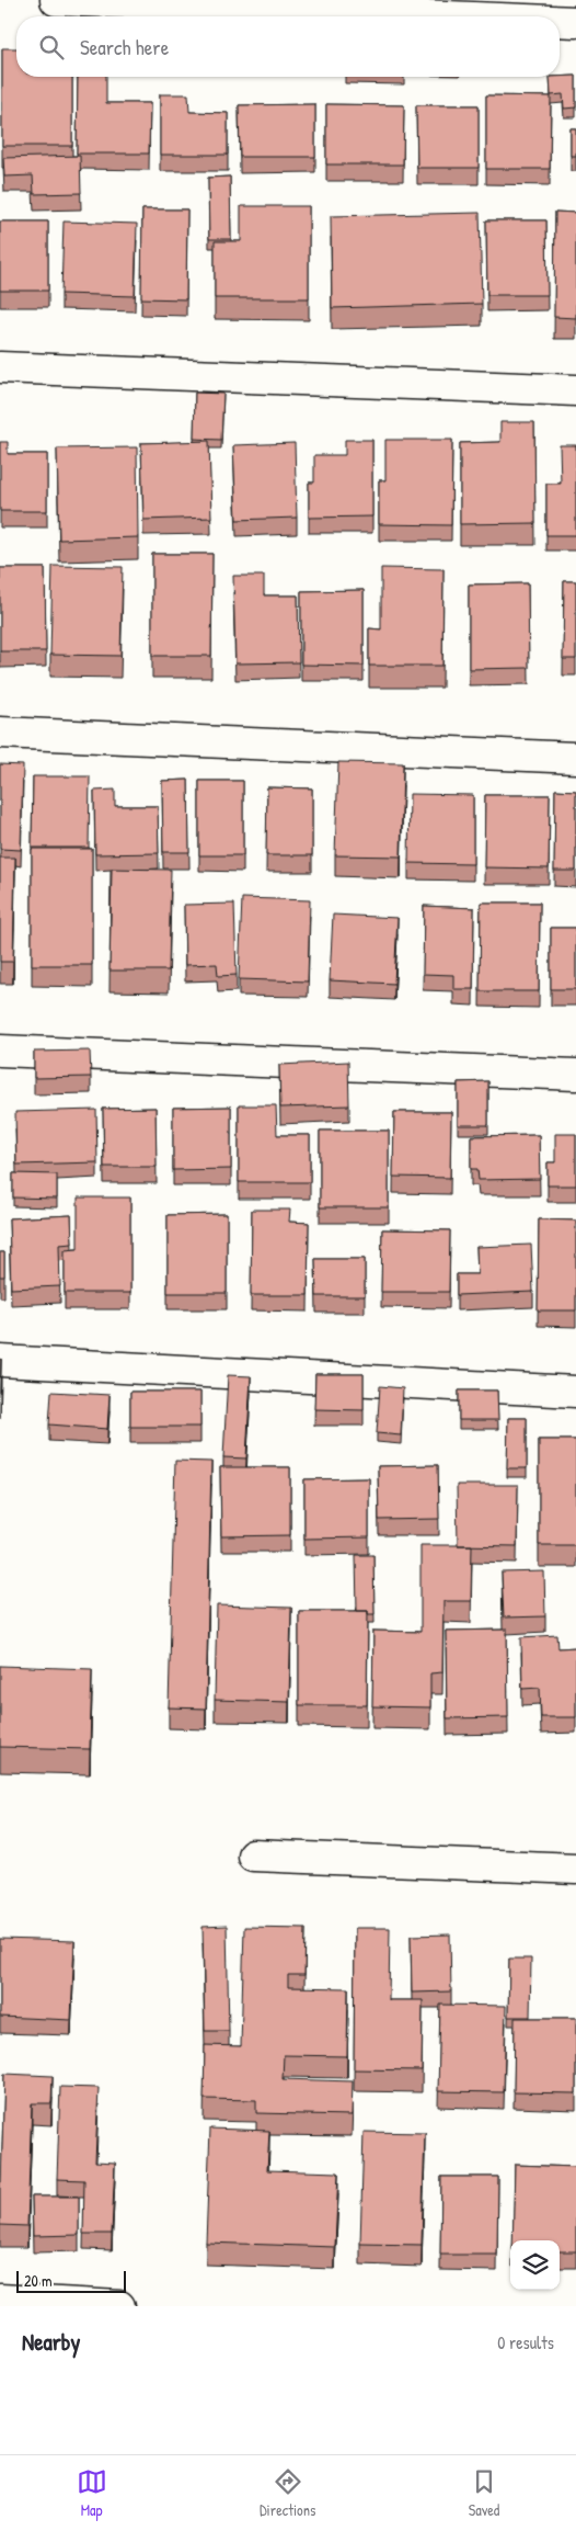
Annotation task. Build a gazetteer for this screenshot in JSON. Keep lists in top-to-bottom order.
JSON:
{
  "scale_bar": "20 m",
  "page": {
    "search": "Search here",
    "scale": "20 m",
    "heading": ["Nearby", "0 results"],
    "nav": ["Map", "Directions", "Saved"]
  }
}
